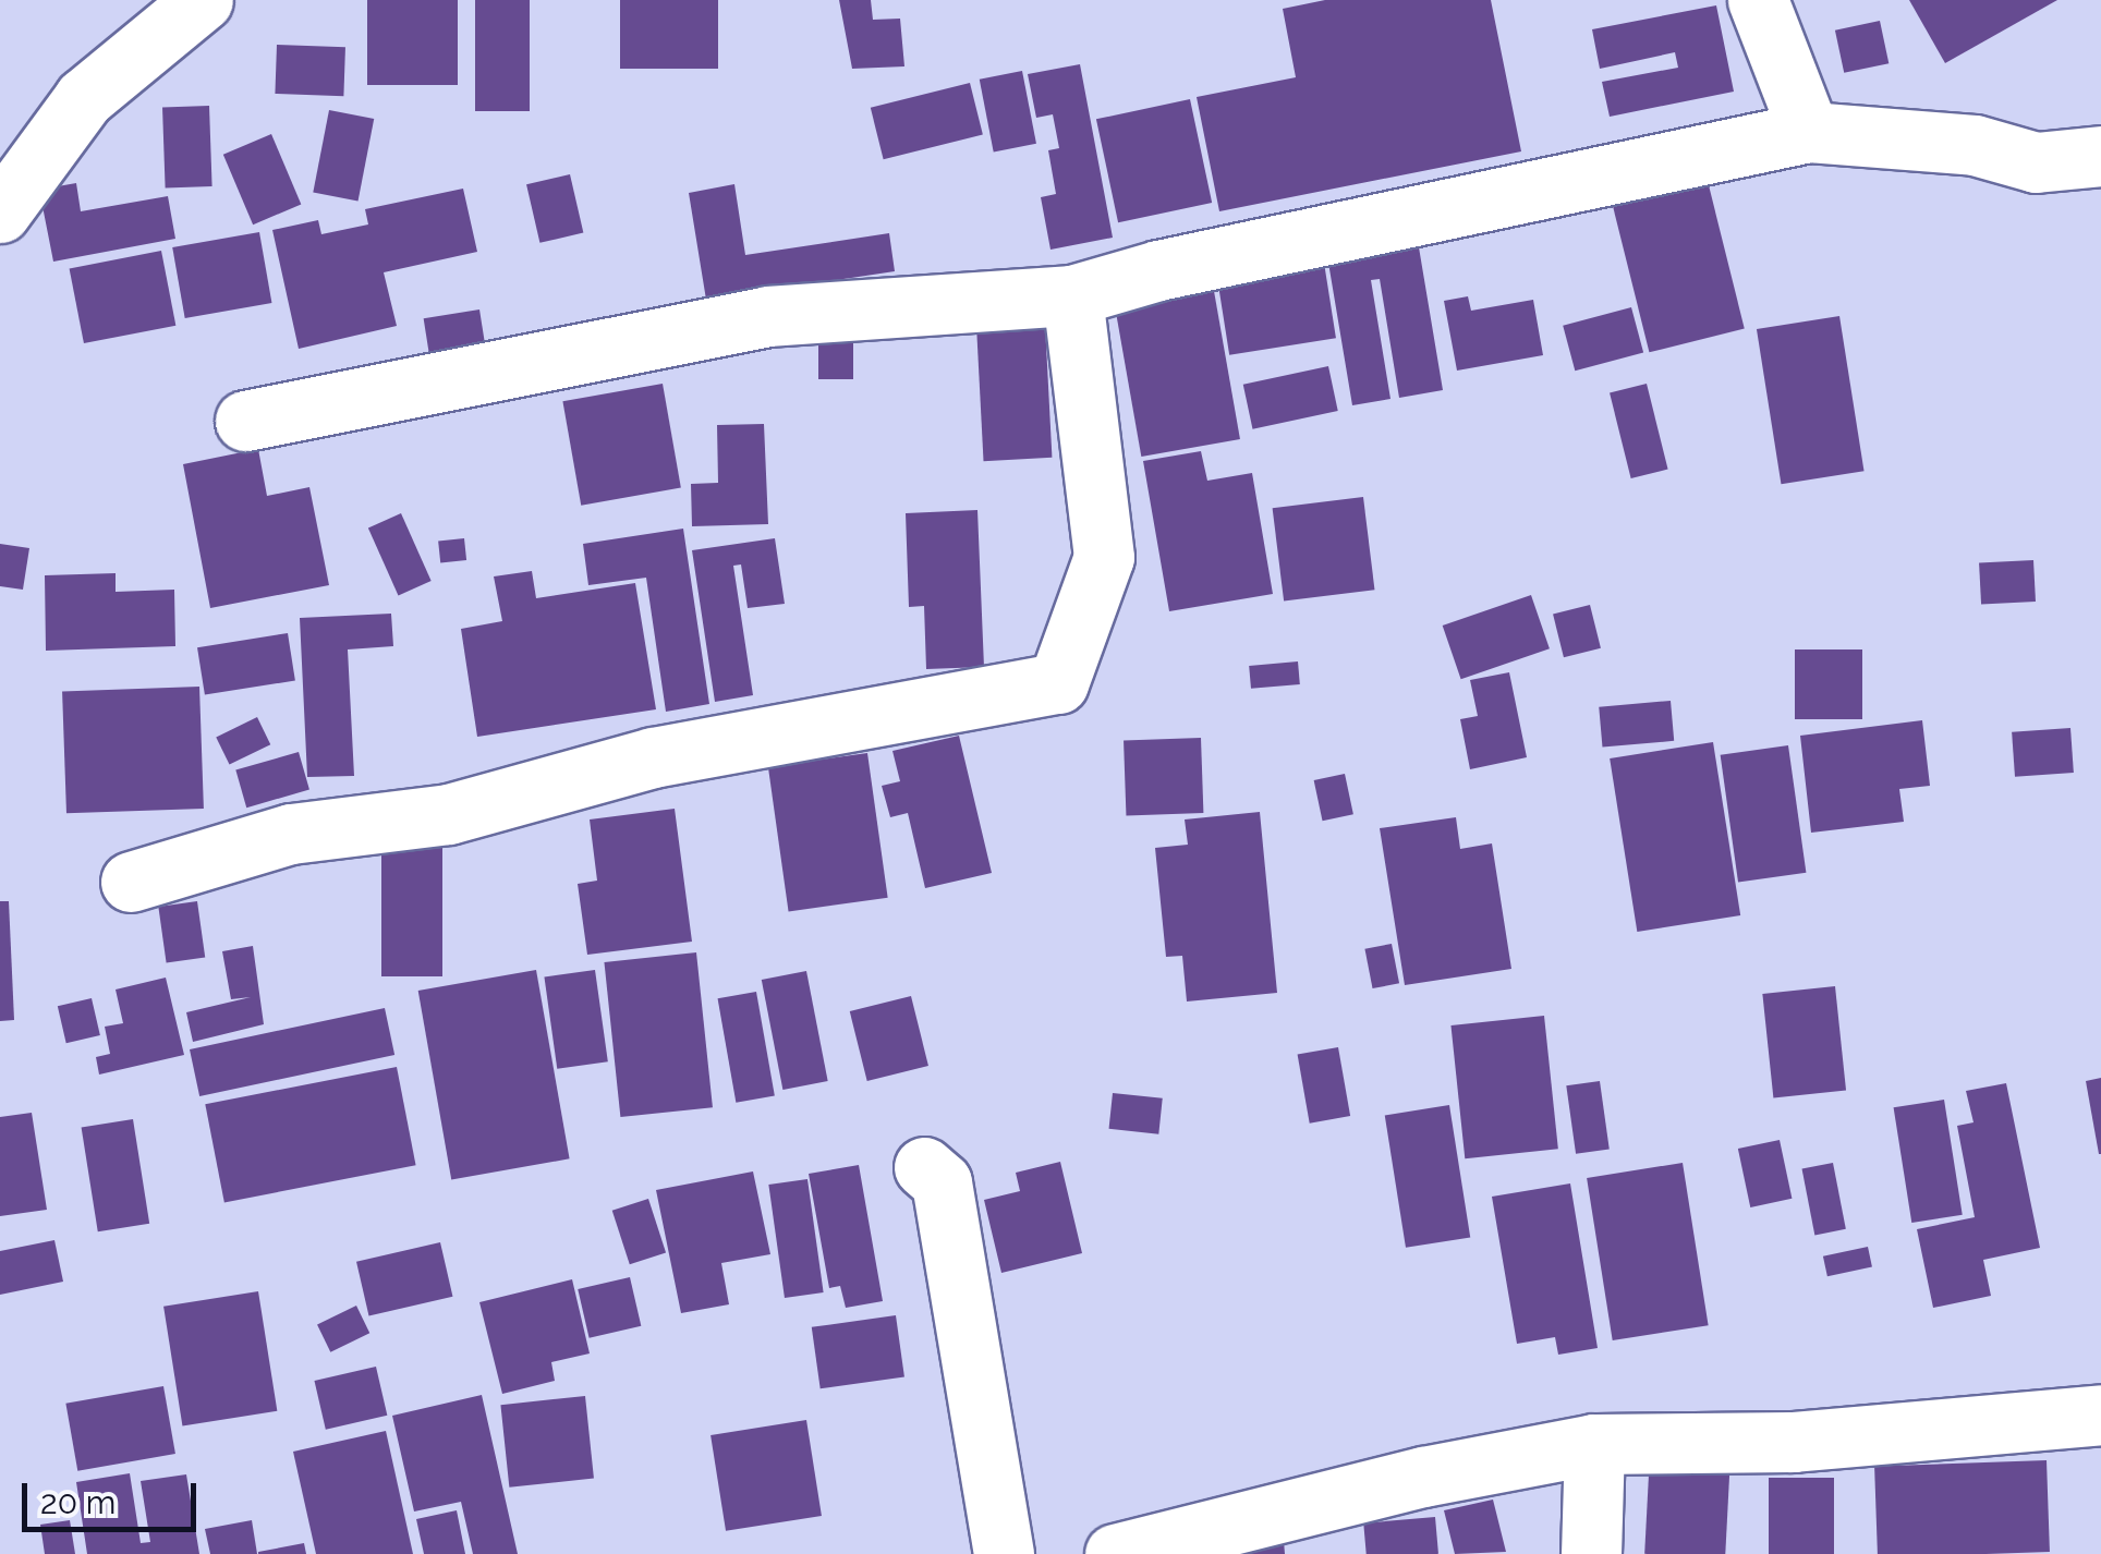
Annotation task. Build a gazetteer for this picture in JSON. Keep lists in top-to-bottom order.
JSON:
{
  "scale_bar": "20 m"
}
